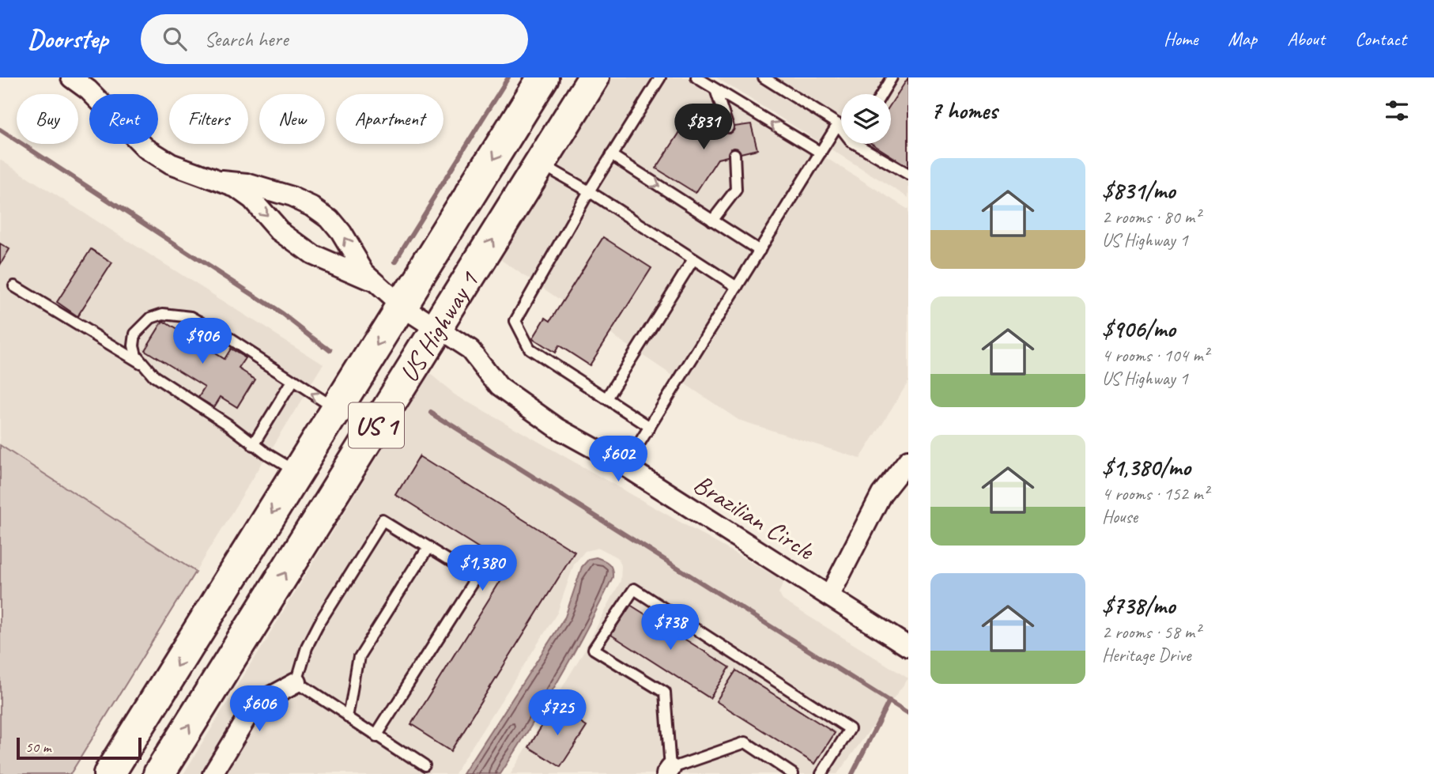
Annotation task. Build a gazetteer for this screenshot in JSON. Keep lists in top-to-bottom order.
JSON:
{
  "streets": {
    "main road": ["US Highway 1", "US 1"],
    "street": ["Brazilian Circle"]
  },
  "crossings": [
    ["US Highway 1", "Brazilian Circle"]
  ],
  "scale_bar": "50 m",
  "page": {
    "header": "Doorstep",
    "search": "Search here",
    "nav": [
      "Home",
      "Map",
      "About",
      "Contact"
    ],
    "heading": "7 homes",
    "chip": [
      "Buy",
      "Rent",
      "Filters",
      "New",
      "Apartment"
    ],
    "price": [
      "$831",
      "$906",
      "$602",
      "$1,380",
      "$738",
      "$606",
      "$725"
    ],
    "list": [
      {
        "name": "$831/mo",
        "note": "2 rooms · 80 m² · US Highway 1"
      },
      {
        "name": "$906/mo",
        "note": "4 rooms · 104 m² · US Highway 1"
      },
      {
        "name": "$1,380/mo",
        "note": "4 rooms · 152 m² · House"
      },
      {
        "name": "$738/mo",
        "note": "2 rooms · 58 m² · Heritage Drive"
      }
    ],
    "scale": "50 m"
  }
}
